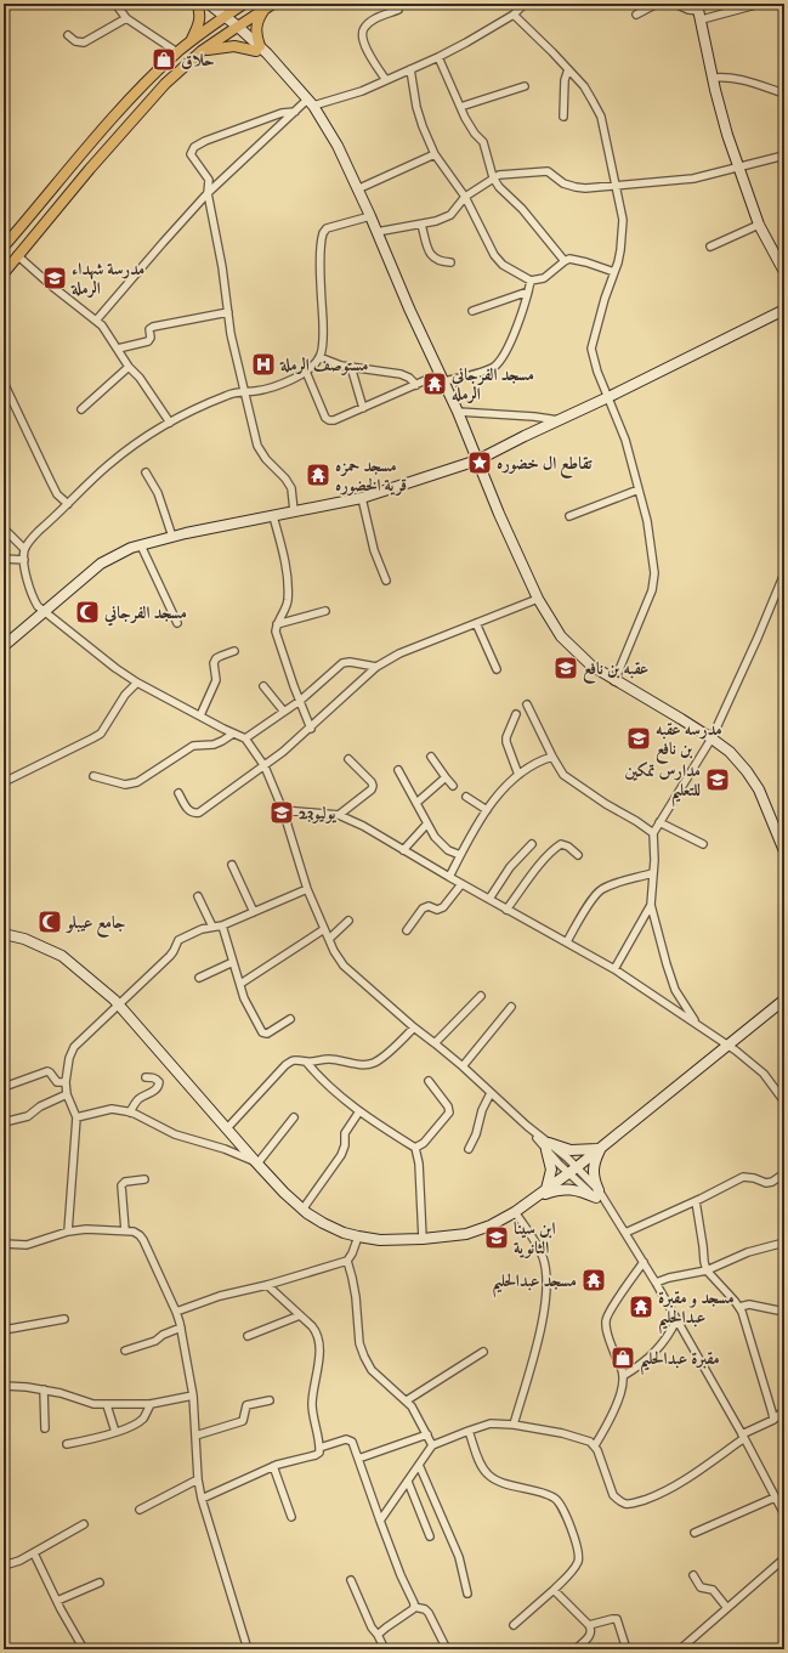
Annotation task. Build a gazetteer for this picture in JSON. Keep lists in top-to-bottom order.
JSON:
{
  "places": {
    "shop": ["حلاق", "مقبرة عبدالحليم"],
    "school or university": [
      "مدرسة شهداء الرملة",
      "عقبه بن نافع",
      "مدرسه عقبه بن نافع",
      "مدارس تمكين للتعليم",
      "23يوليو",
      "ابن سينا الثانوية"
    ],
    "hospital": ["مستوصف الرملة"],
    "temple": [
      "مسجد الفرجاني الرمله",
      "مسجد حمزه قرية الخضوره",
      "مسجد عبدالحليم",
      "مسجد و مقبرة عبدالحليم"
    ],
    "place": ["تقاطع ال خضوره"],
    "mosque": ["مسجد الفرجاني", "جامع عيبلو"]
  }
}
